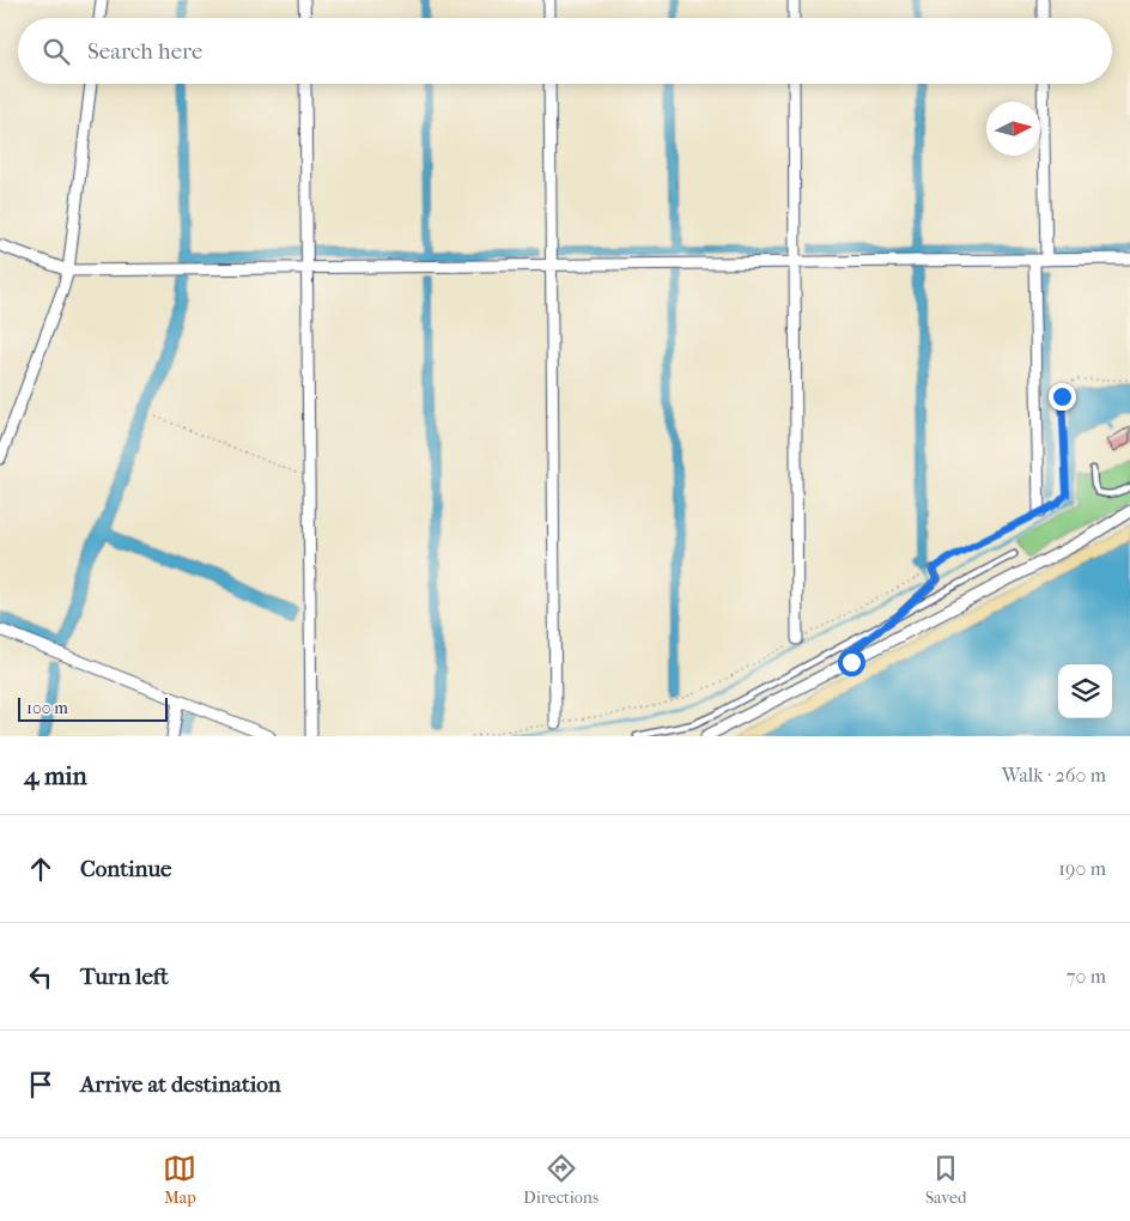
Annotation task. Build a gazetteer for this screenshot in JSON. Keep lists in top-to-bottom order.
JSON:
{
  "scale_bar": "100 m",
  "north": "right",
  "page": {
    "search": "Search here",
    "scale": "100 m",
    "heading": ["4 min", "Walk · 260 m"],
    "list": [
      ["Continue", "190 m"],
      ["Turn left", "70 m"],
      "Arrive at destination"
    ],
    "nav": ["Map", "Directions", "Saved"]
  }
}
